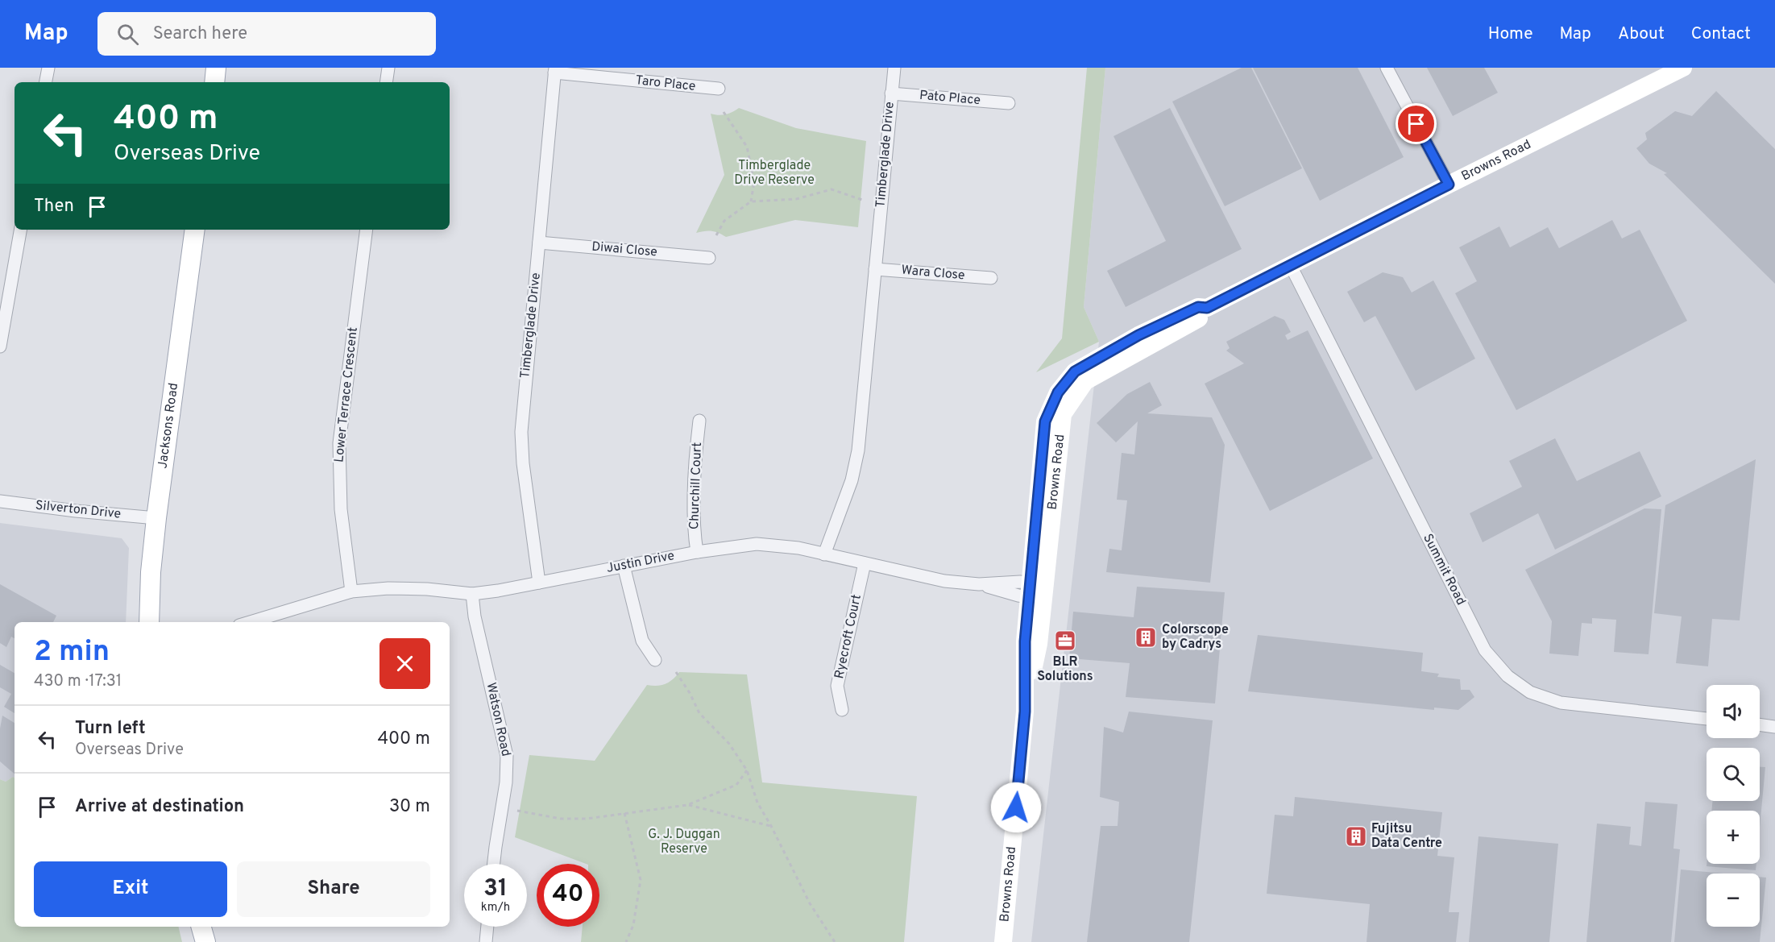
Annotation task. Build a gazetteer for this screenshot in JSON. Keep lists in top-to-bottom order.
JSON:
{
  "streets": {
    "main road": ["Jacksons Road"],
    "street": [
      "Taro Place",
      "Pato Place",
      "Timberglade Drive",
      "Browns Road",
      "Diwai Close",
      "Wara Close",
      "Lower Terrace Crescent",
      "Churchill Court",
      "Silverton Drive",
      "Justin Drive",
      "Summit Road",
      "Ryecroft Court",
      "Watson Road"
    ]
  },
  "crossings": [
    ["Taro Place", "Timberglade Drive"],
    ["Pato Place", "Timberglade Drive"],
    ["Timberglade Drive", "Diwai Close"],
    ["Timberglade Drive", "Wara Close"],
    ["Timberglade Drive", "Justin Drive"],
    ["Browns Road", "Justin Drive"],
    ["Browns Road", "Summit Road"],
    ["Lower Terrace Crescent", "Justin Drive"],
    ["Jacksons Road", "Silverton Drive"],
    ["Churchill Court", "Justin Drive"],
    ["Justin Drive", "Ryecroft Court"],
    ["Justin Drive", "Watson Road"]
  ],
  "parks": ["Timberglade Drive Reserve", "G. J. Duggan Reserve"],
  "places": {
    "building": ["Colorscope by Cadrys", "Fujitsu Data Centre"],
    "office": ["BLR Solutions"]
  },
  "page": {
    "header": "Map",
    "search": "Search here",
    "nav": [
      "Home",
      "Map",
      "About",
      "Contact"
    ],
    "turn": ["400 m", "Overseas Drive"],
    "then": "Then",
    "heading": ["2 min", "430 m · 17:31"],
    "map_buttons": ["+", "−"],
    "list": [
      {
        "name": "Turn left",
        "note": "Overseas Drive",
        "value": "400 m"
      },
      {
        "name": "Arrive at destination",
        "value": "30 m"
      }
    ],
    "buttons": ["Exit", "Share"],
    "speed": "31 km/h",
    "limit": "40"
  }
}
